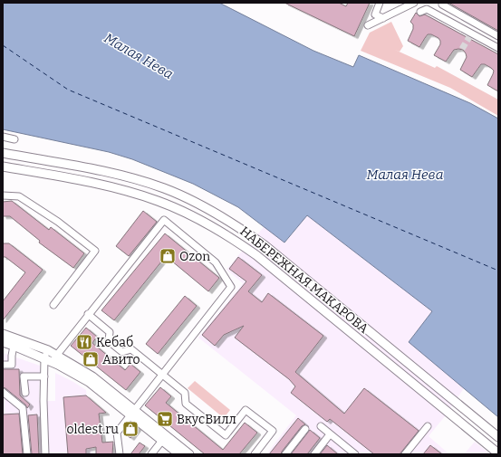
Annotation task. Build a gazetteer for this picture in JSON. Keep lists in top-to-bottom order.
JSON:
{
  "streets": {
    "main road": ["НАБЕРЕЖНАЯ МАКАРОВА"]
  },
  "water": ["Малая Нева"],
  "places": {
    "shop": ["Ozon", "Авито", "oldest.ru"],
    "restaurant": ["Кебаб"],
    "supermarket": ["ВкусВилл"]
  }
}
